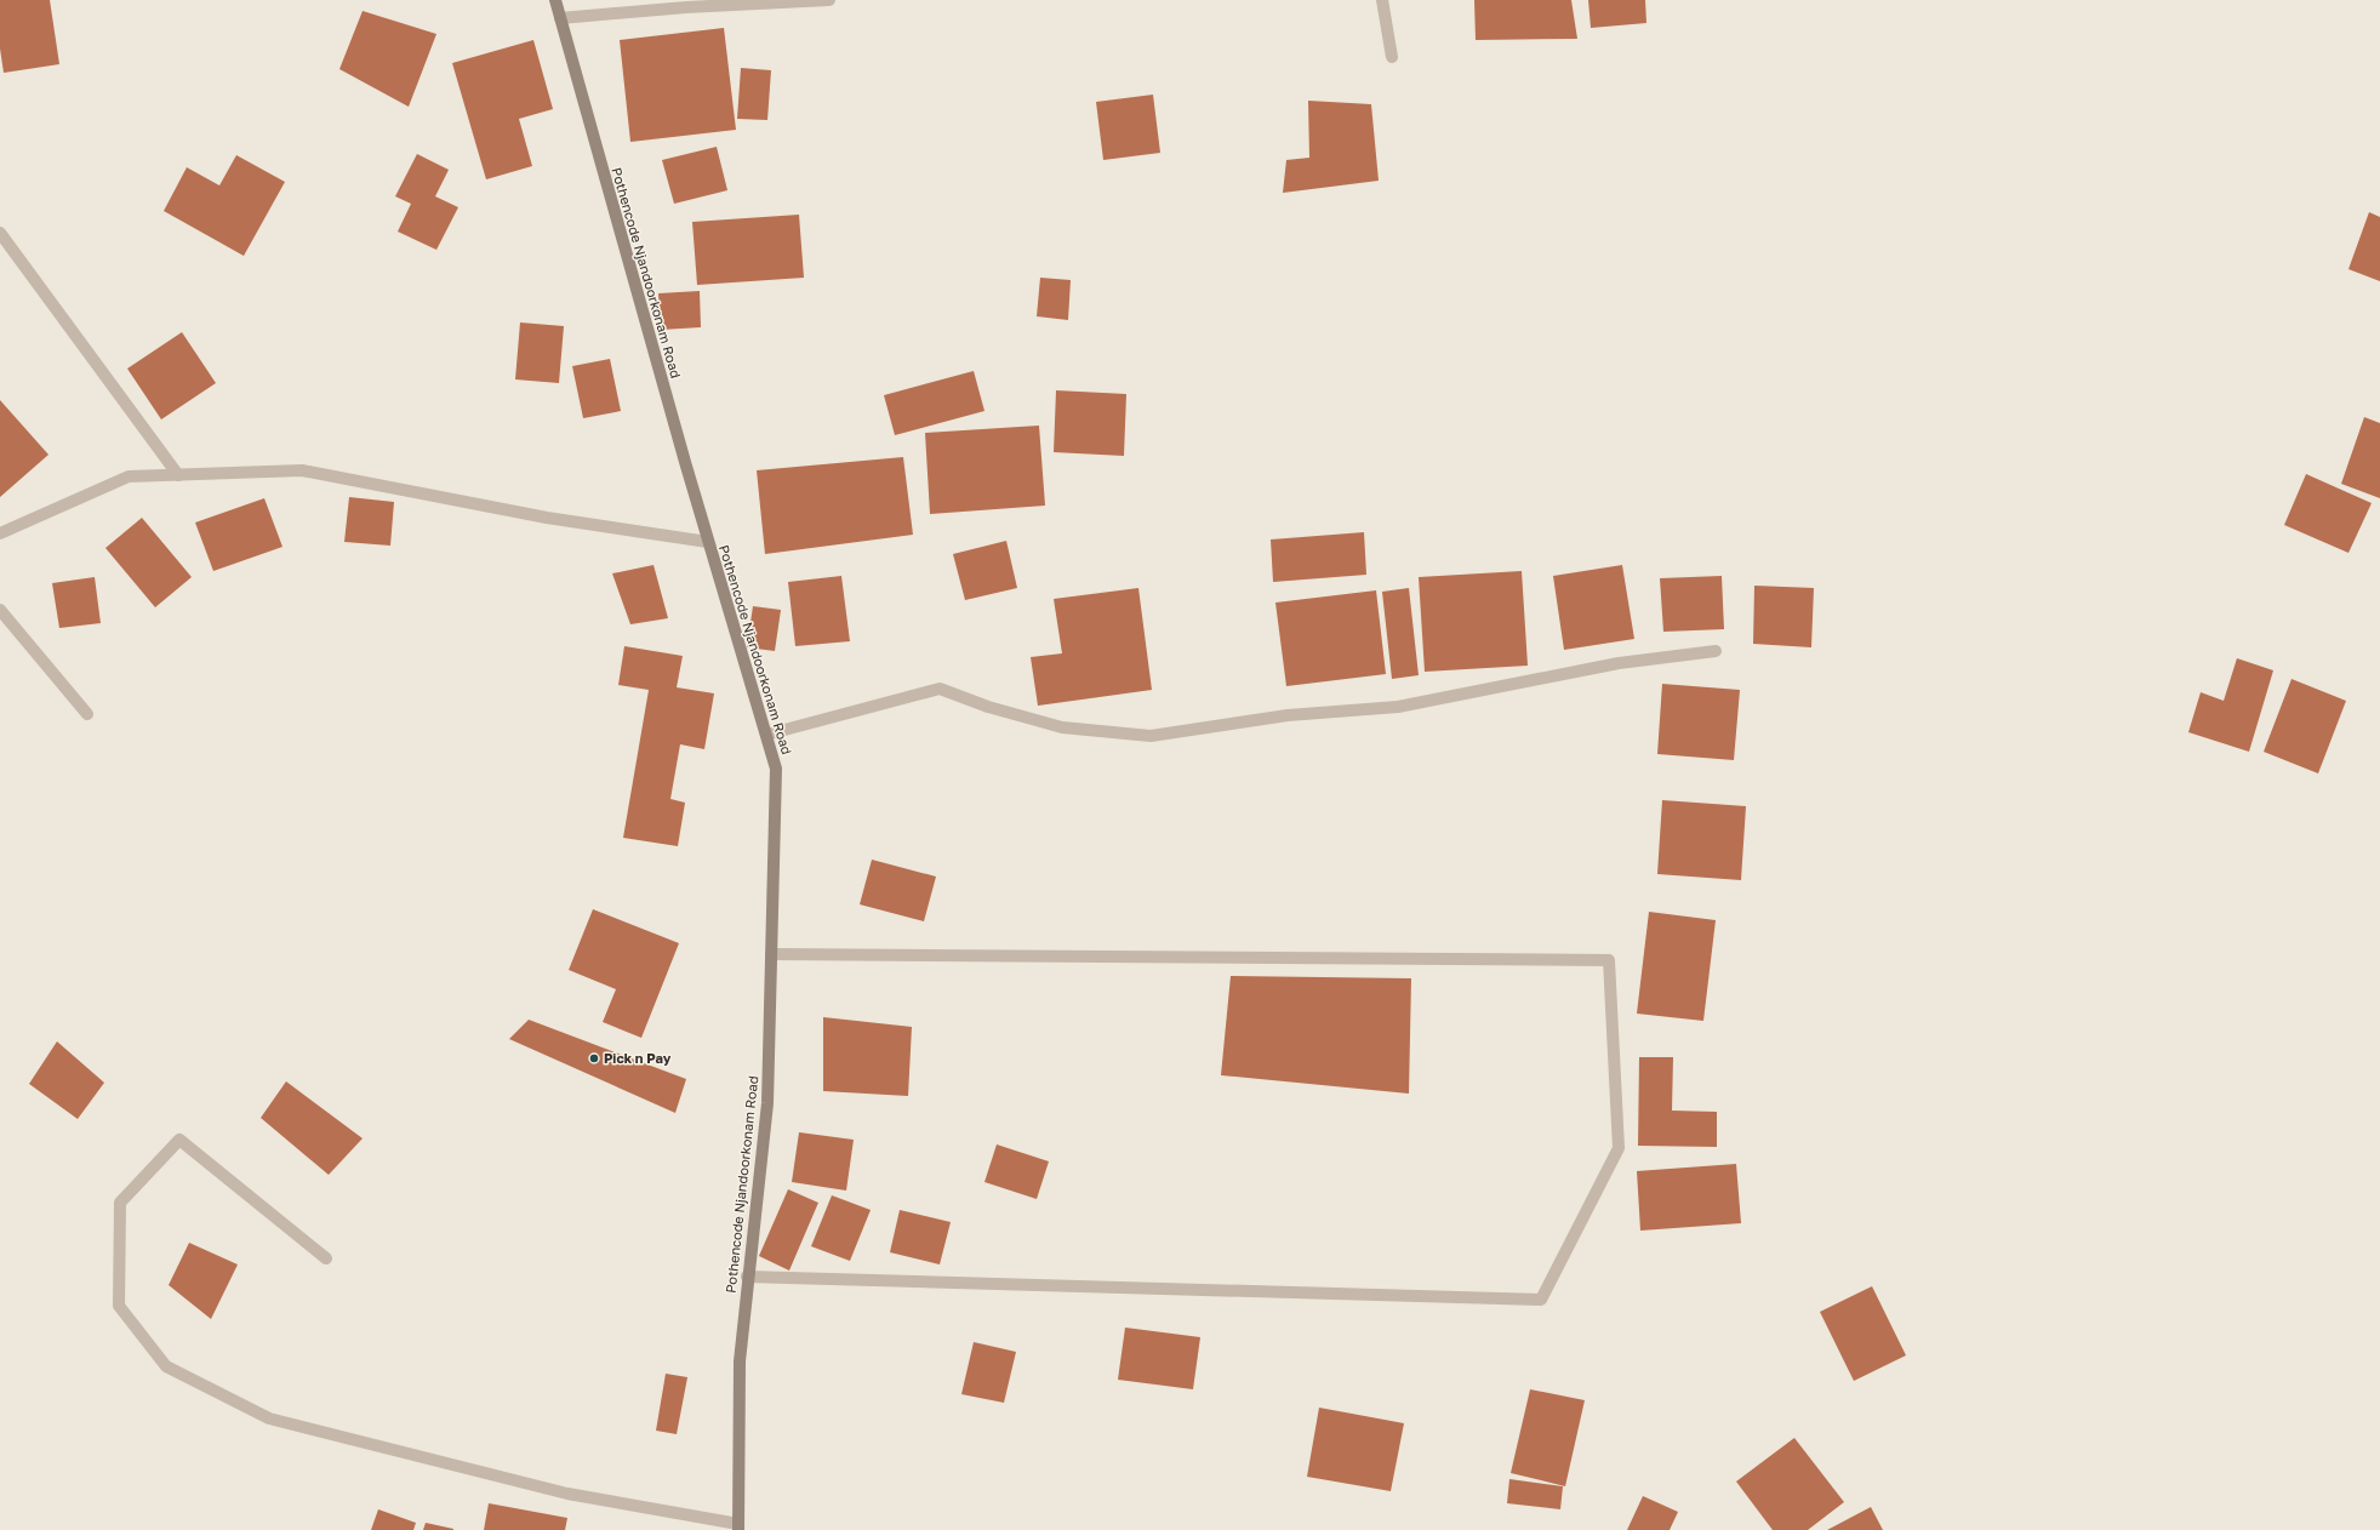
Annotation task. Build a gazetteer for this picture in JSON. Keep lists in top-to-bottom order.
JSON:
{
  "streets": {
    "main road": ["Pothencode Njandoorkonam Road"]
  },
  "places": ["Pick n Pay"]
}
